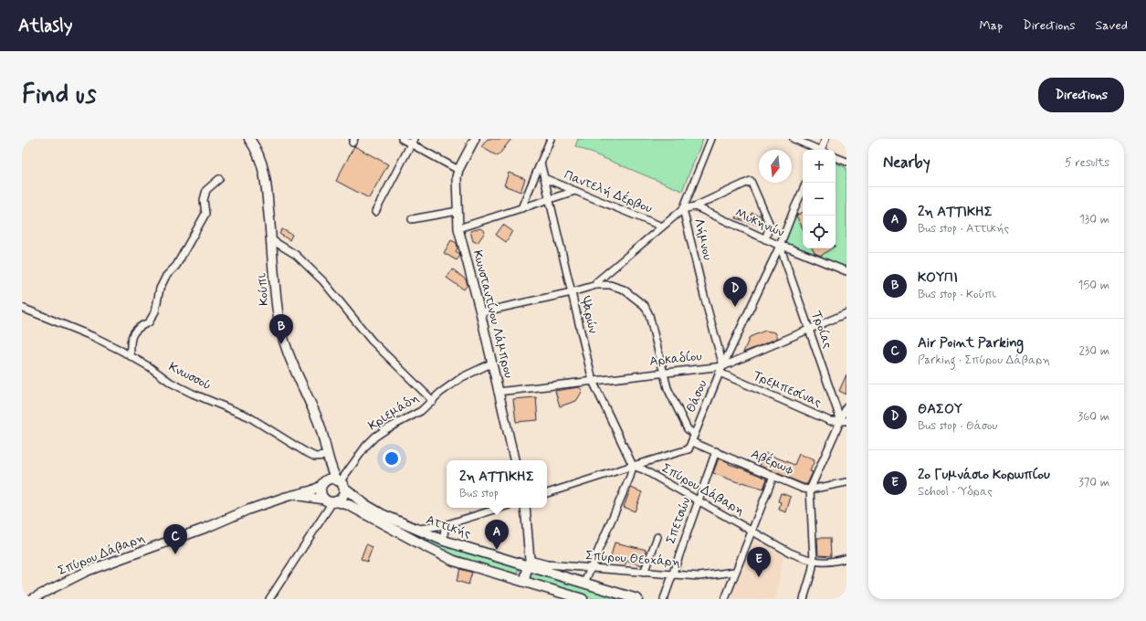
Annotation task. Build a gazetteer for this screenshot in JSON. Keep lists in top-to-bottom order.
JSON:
{
  "streets": {
    "main road": ["Κούπι", "Αττικής"],
    "street": [
      "Παντελή Δέρβου",
      "Μυκηνών",
      "Λήμνου",
      "Κωνσταντίνου Λάμπρου",
      "Ψαρών",
      "Τροίας",
      "Αρκαδίου",
      "Κνωσσού",
      "Τρεμπεσίνας",
      "Θάσου",
      "Κριεμάδη",
      "Αβέρωφ",
      "Σπύρου Δάβαρη",
      "Σπετσών",
      "Σπύρου Θεοχάρη"
    ]
  },
  "crossings": [
    ["Παντελή Δέρβου", "Λήμνου"],
    ["Παντελή Δέρβου", "Ψαρών"],
    ["Μυκηνών", "Λήμνου"],
    ["Μυκηνών", "Τροίας"],
    ["Μυκηνών", "Θάσου"],
    ["Λήμνου", "Αρκαδίου"],
    ["Λήμνου", "Θάσου"],
    ["Κούπι", "Κνωσσού"],
    ["Κωνσταντίνου Λάμπρου", "Αρκαδίου"],
    ["Κωνσταντίνου Λάμπρου", "Κριεμάδη"],
    ["Ψαρών", "Αρκαδίου"],
    ["Ψαρών", "Σπύρου Δάβαρη"],
    ["Τροίας", "Αρκαδίου"],
    ["Τροίας", "Τρεμπεσίνας"],
    ["Τροίας", "Θάσου"],
    ["Αρκαδίου", "Θάσου"],
    ["Τρεμπεσίνας", "Θάσου"],
    ["Θάσου", "Αβέρωφ"],
    ["Κριεμάδη", "Σπύρου Δάβαρη"],
    ["Κριεμάδη", "Αττικής"],
    ["Αβέρωφ", "Σπετσών"],
    ["Σπύρου Δάβαρη", "Σπετσών"],
    ["Σπύρου Δάβαρη", "Αττικής"],
    ["Σπετσών", "Σπύρου Θεοχάρη"],
    ["Αττικής", "Σπύρου Θεοχάρη"]
  ],
  "north": "bottom",
  "page": {
    "header": "Atlasly",
    "nav": ["Map", "Directions", "Saved"],
    "buttons": "Directions",
    "title": "Find us",
    "heading": ["Nearby", "5 results"],
    "map_buttons": ["+", "−"],
    "list": [
      {
        "mark": "A",
        "name": "2η ΑΤΤΙΚΗΣ",
        "note": "Bus stop · Αττικής",
        "value": "130 m"
      },
      {
        "mark": "B",
        "name": "ΚΟΥΠΙ",
        "note": "Bus stop · Κούπι",
        "value": "150 m"
      },
      {
        "mark": "C",
        "name": "Air Point Parking",
        "note": "Parking · Σπύρου Δάβαρη",
        "value": "230 m"
      },
      {
        "mark": "D",
        "name": "ΘΑΣΟΥ",
        "note": "Bus stop · Θάσου",
        "value": "360 m"
      },
      {
        "mark": "E",
        "name": "2ο Γυμνάσιο Κορωπίου",
        "note": "School · Ύδρας",
        "value": "370 m"
      }
    ],
    "pins": [
      "D",
      "B",
      "A",
      "C",
      "E"
    ],
    "popup": ["2η ΑΤΤΙΚΗΣ", "Bus stop"]
  }
}
